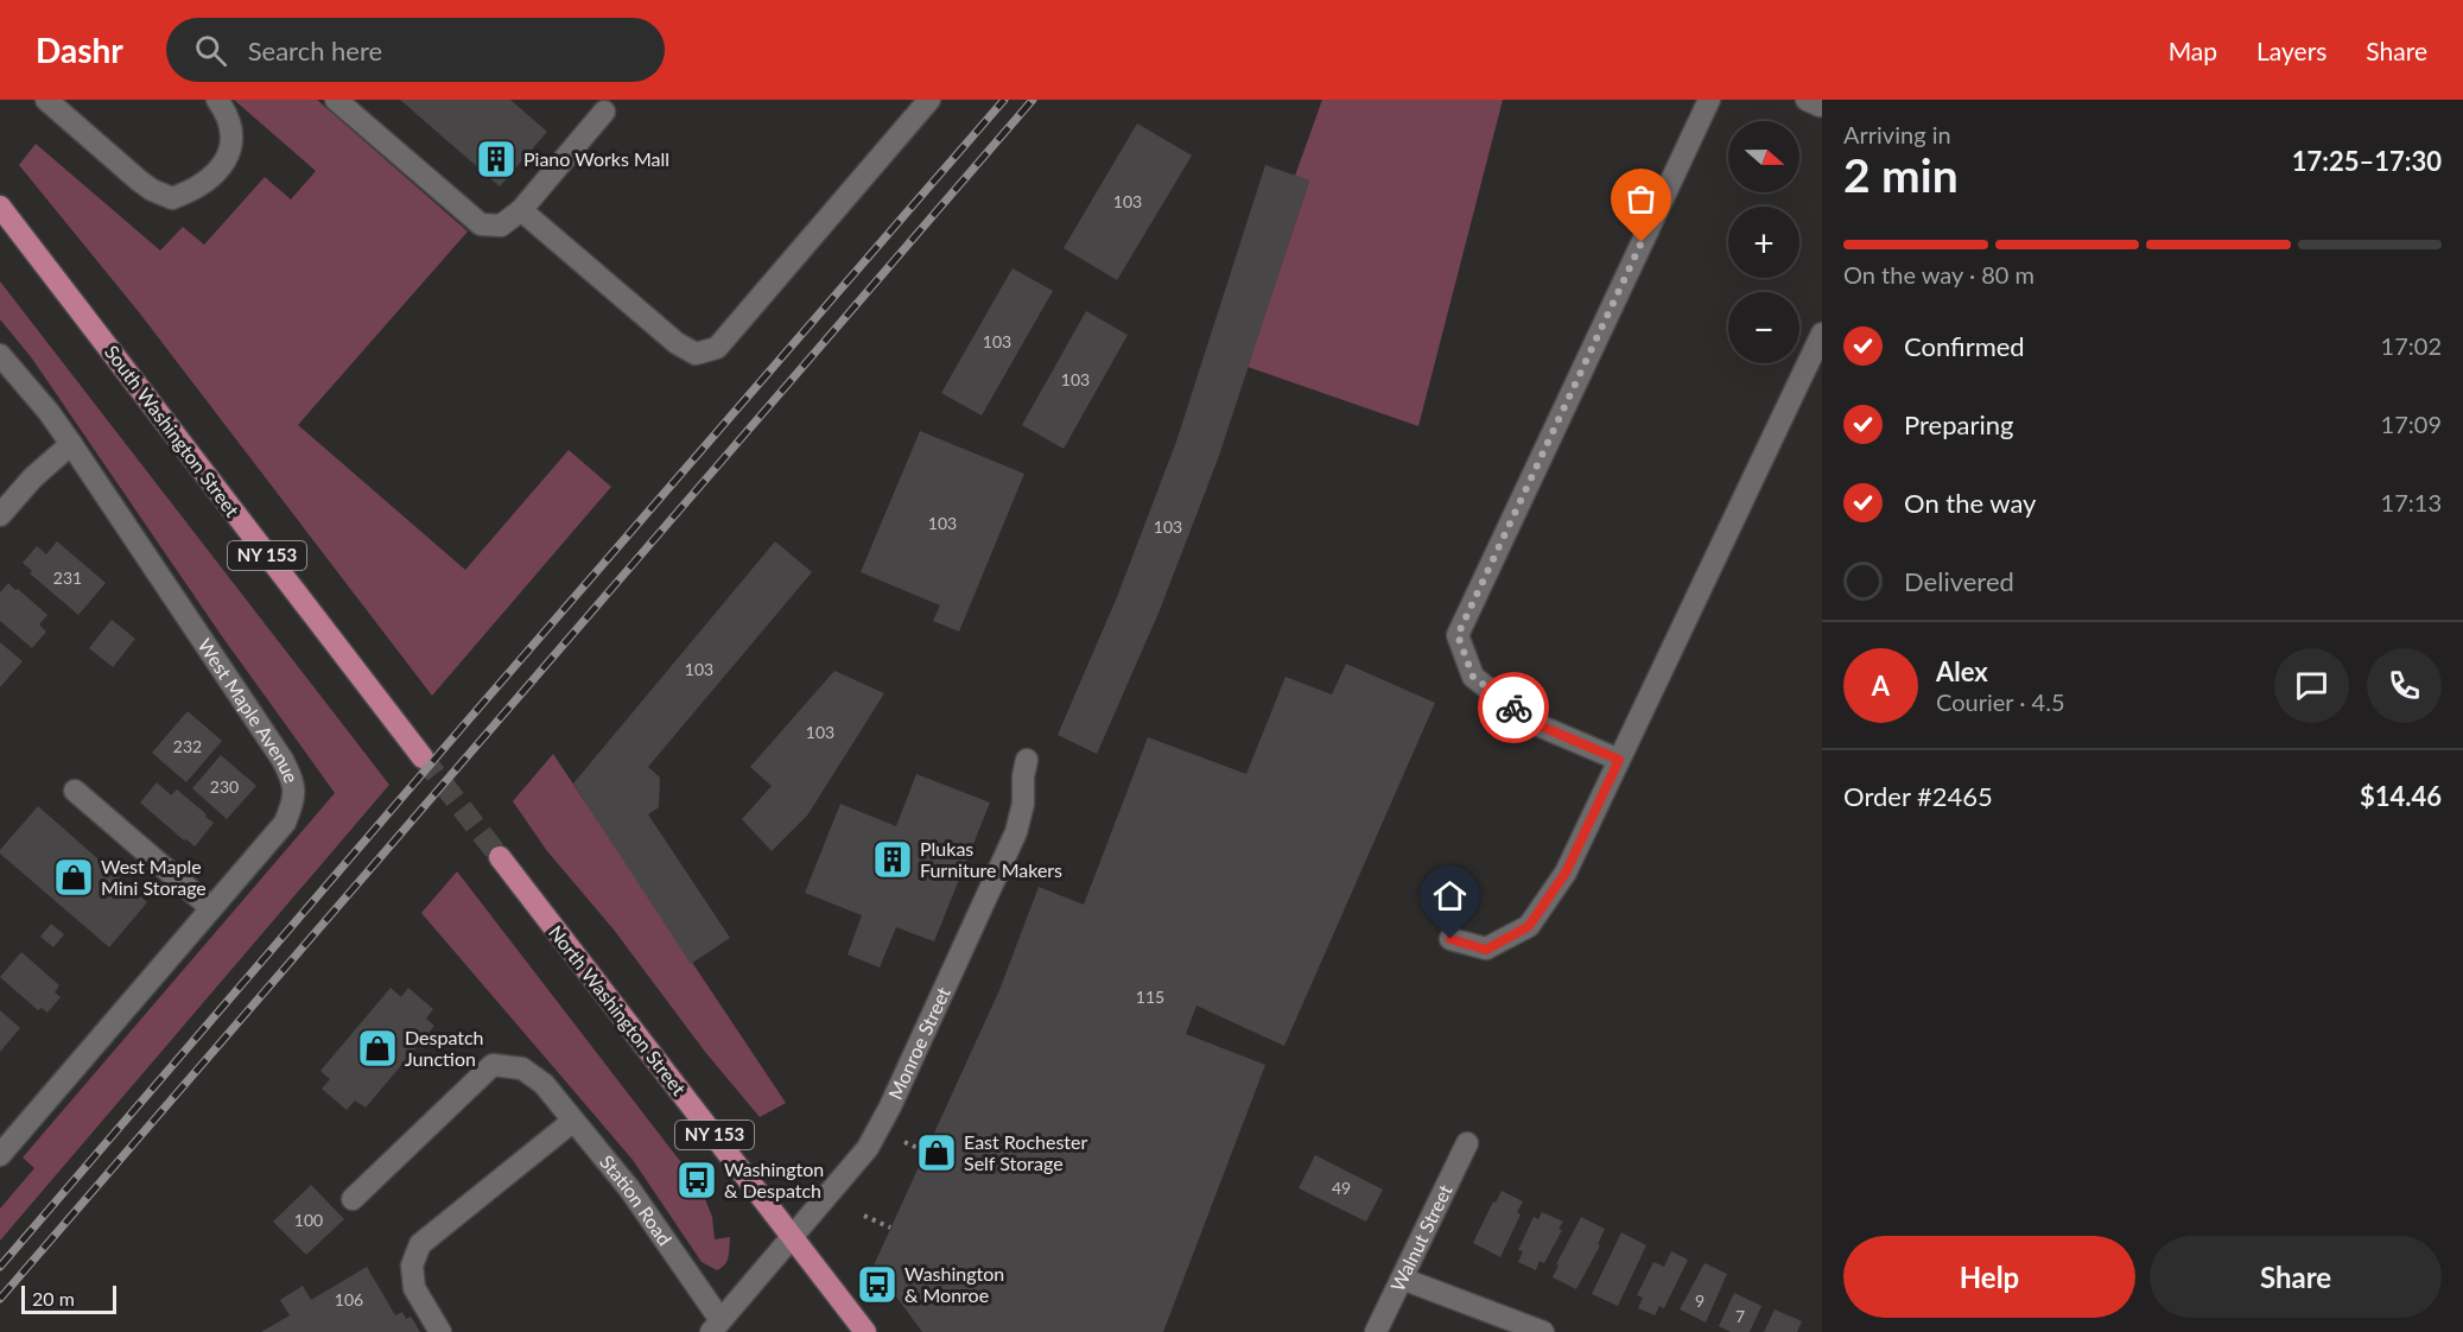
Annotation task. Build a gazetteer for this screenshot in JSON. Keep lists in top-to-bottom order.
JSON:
{
  "streets": {
    "main road": ["South Washington Street", "NY 153", "North Washington Street"],
    "street": [
      "West Maple Avenue",
      "Monroe Street",
      "Station Road",
      "Walnut Street"
    ]
  },
  "crossings": [
    ["North Washington Street", "Monroe Street"],
    ["Monroe Street", "Station Road"]
  ],
  "places": {
    "building": ["Piano Works Mall", "Plukas Furniture Makers"],
    "shop": ["West Maple Mini Storage", "Despatch Junction", "East Rochester Self Storage"],
    "bus stop": ["Washington & Despatch", "Washington & Monroe"]
  },
  "house_numbers": [
    "103",
    "103",
    "103",
    "103",
    "103",
    "231",
    "103",
    "103",
    "232",
    "230",
    "115",
    "49",
    "100",
    "106",
    "9",
    "7"
  ],
  "scale_bar": "20 m",
  "north": "right",
  "page": {
    "header": "Dashr",
    "search": "Search here",
    "nav": ["Map", "Layers", "Share"],
    "heading": ["2 min", "Arriving in", "17:25–17:30"],
    "panel": [
      "Alex",
      "Courier · 4.5",
      "Order #2465",
      "$14.46"
    ],
    "map_buttons": ["+", "−"],
    "bar": "On the way · 80 m",
    "list": [
      ["Confirmed", "17:02"],
      ["Preparing", "17:09"],
      ["On the way", "17:13"],
      "Delivered"
    ],
    "round": "A",
    "buttons": ["Help", "Share"],
    "scale": "20 m"
  }
}
